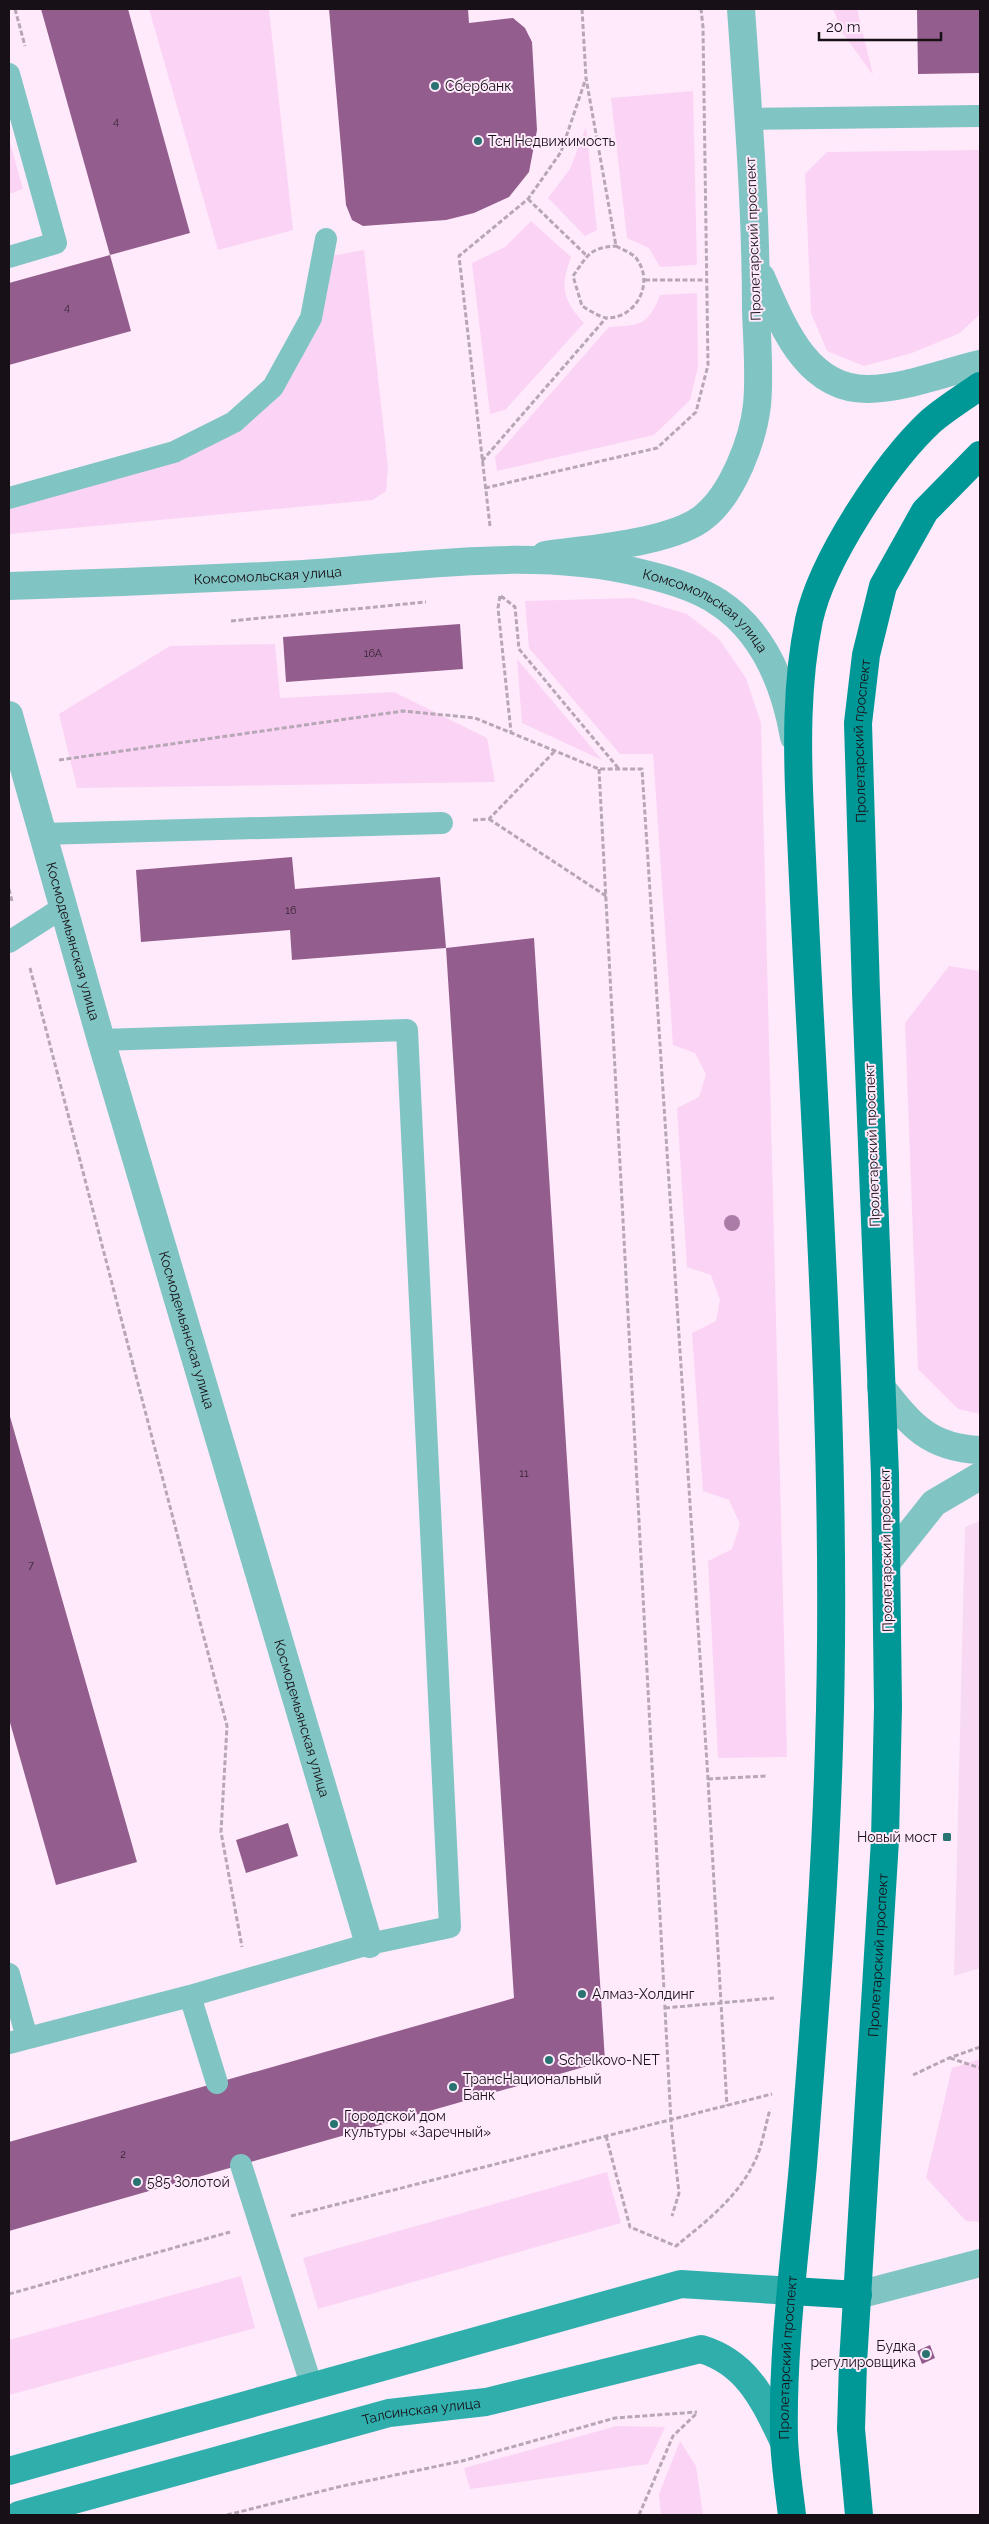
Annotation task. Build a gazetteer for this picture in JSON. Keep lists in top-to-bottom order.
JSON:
{
  "streets": {
    "main road": ["Пролетарский проспект", "Талсинская улица"],
    "street": ["Комсомольская улица", "Космодемьянская улица"]
  },
  "crossings": [
    ["Пролетарский проспект", "Комсомольская улица"],
    ["Пролетарский проспект", "Талсинская улица"]
  ],
  "places": {
    "other": [
      "Сбербанк",
      "Тсн Недвижимость",
      "Алмаз-Холдинг",
      "Schelkovo-NET",
      "ТрансНациональный Банк",
      "Городской дом культуры «Заречный»",
      "585 Золотой",
      "Будка регулировщика"
    ],
    "transit": ["Новый мост"]
  },
  "house_numbers": [
    "4",
    "4",
    "16А",
    "16",
    "11",
    "7",
    "2"
  ],
  "scale_bar": "20 m"
}
